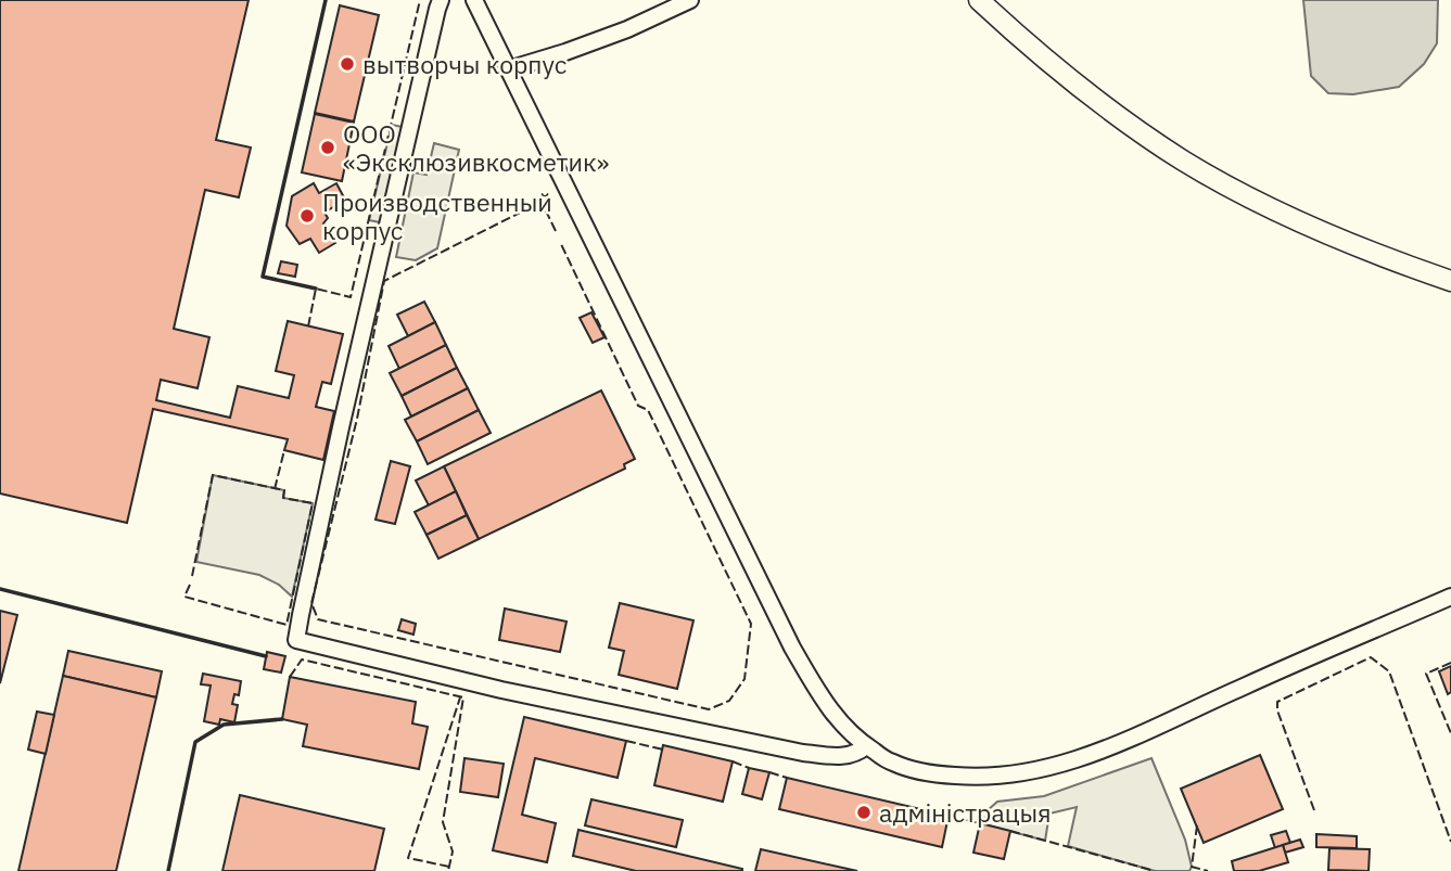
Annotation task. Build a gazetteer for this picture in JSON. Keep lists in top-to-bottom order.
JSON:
{
  "places": [
    "вытворчы корпус",
    "ООО «Эксклюзивкосметик»",
    "Производственный корпус",
    "адміністрацыя"
  ]
}
